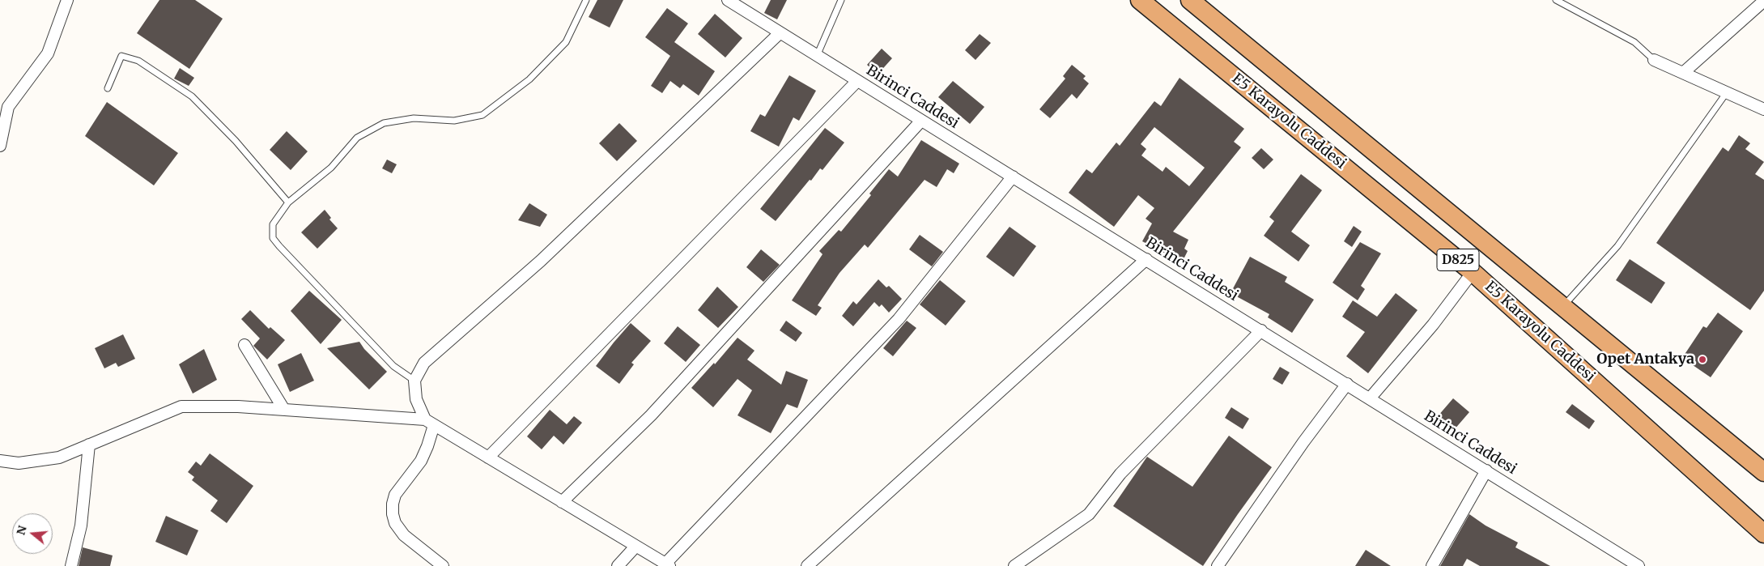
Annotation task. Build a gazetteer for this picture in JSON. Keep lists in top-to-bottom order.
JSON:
{
  "streets": {
    "highway": ["E5 Karayolu Caddesi", "D825"],
    "street": ["Birinci Caddesi"]
  },
  "places": ["Opet Antakya"],
  "north": "left"
}
